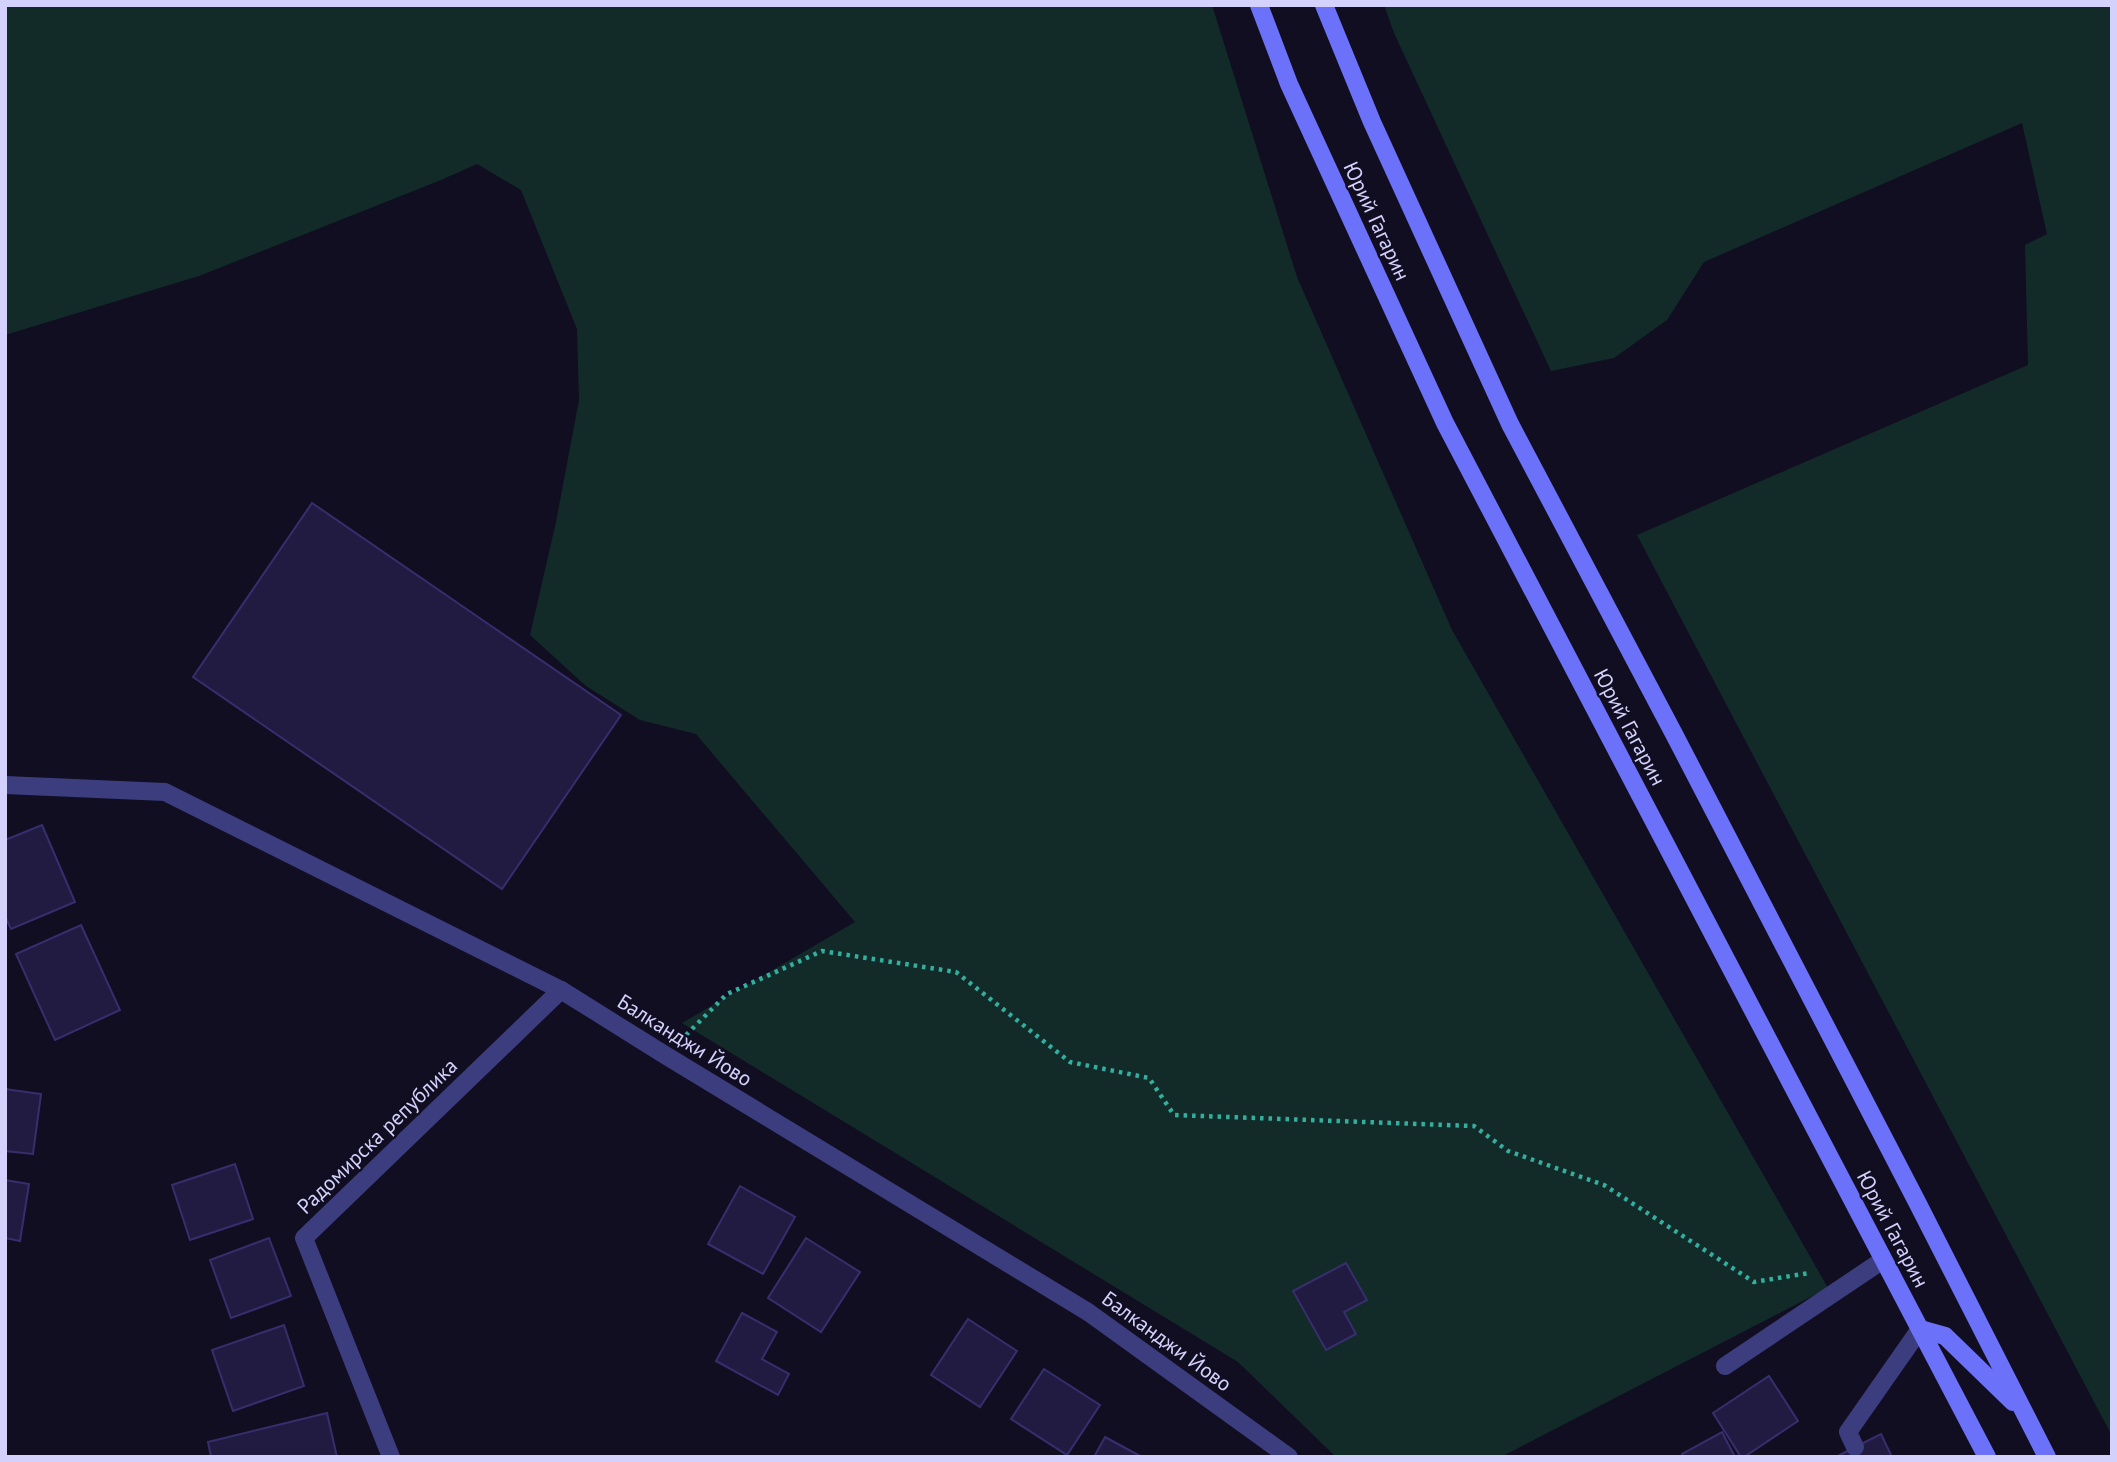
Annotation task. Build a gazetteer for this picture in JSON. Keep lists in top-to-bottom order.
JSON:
{
  "streets": {
    "street": ["Юрий Гагарин", "Балканджи Йово", "Радомирска република"]
  },
  "crossings": [
    ["Балканджи Йово", "Радомирска република"]
  ]
}
